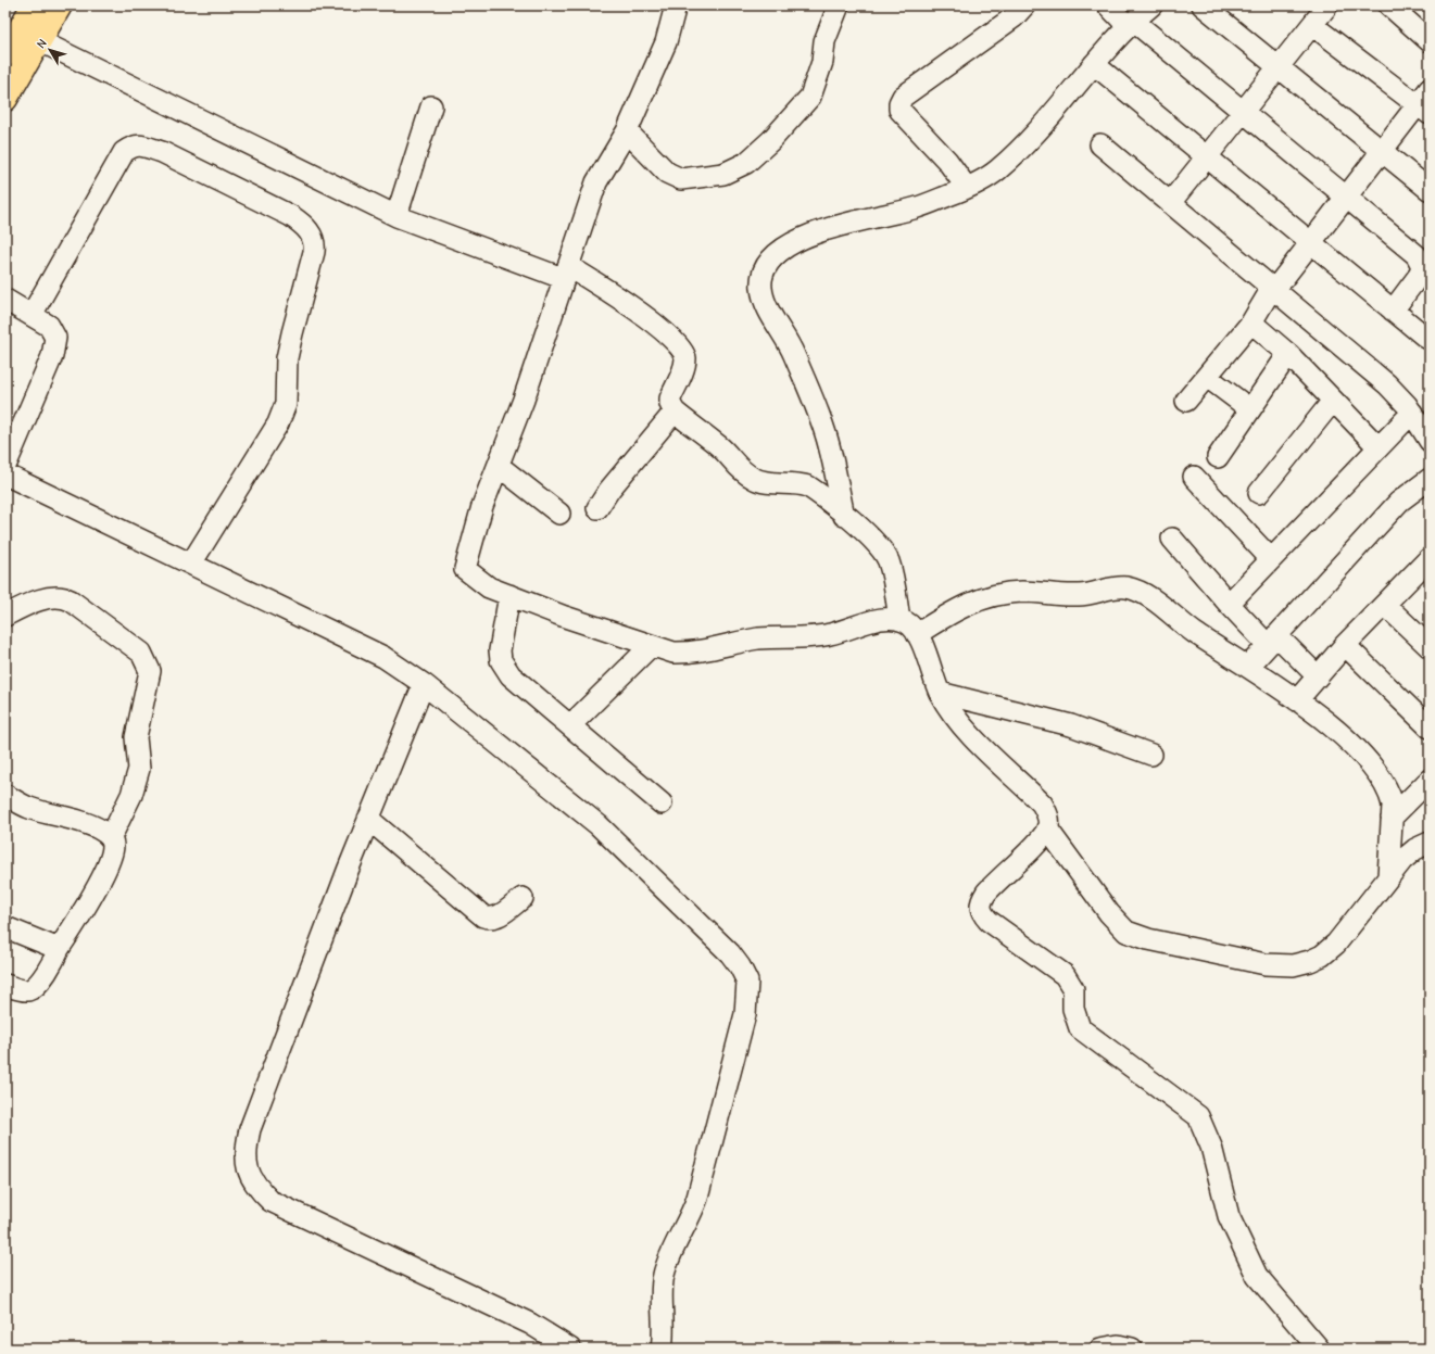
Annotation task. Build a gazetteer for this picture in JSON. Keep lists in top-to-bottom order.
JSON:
{
  "north": "top left"
}
